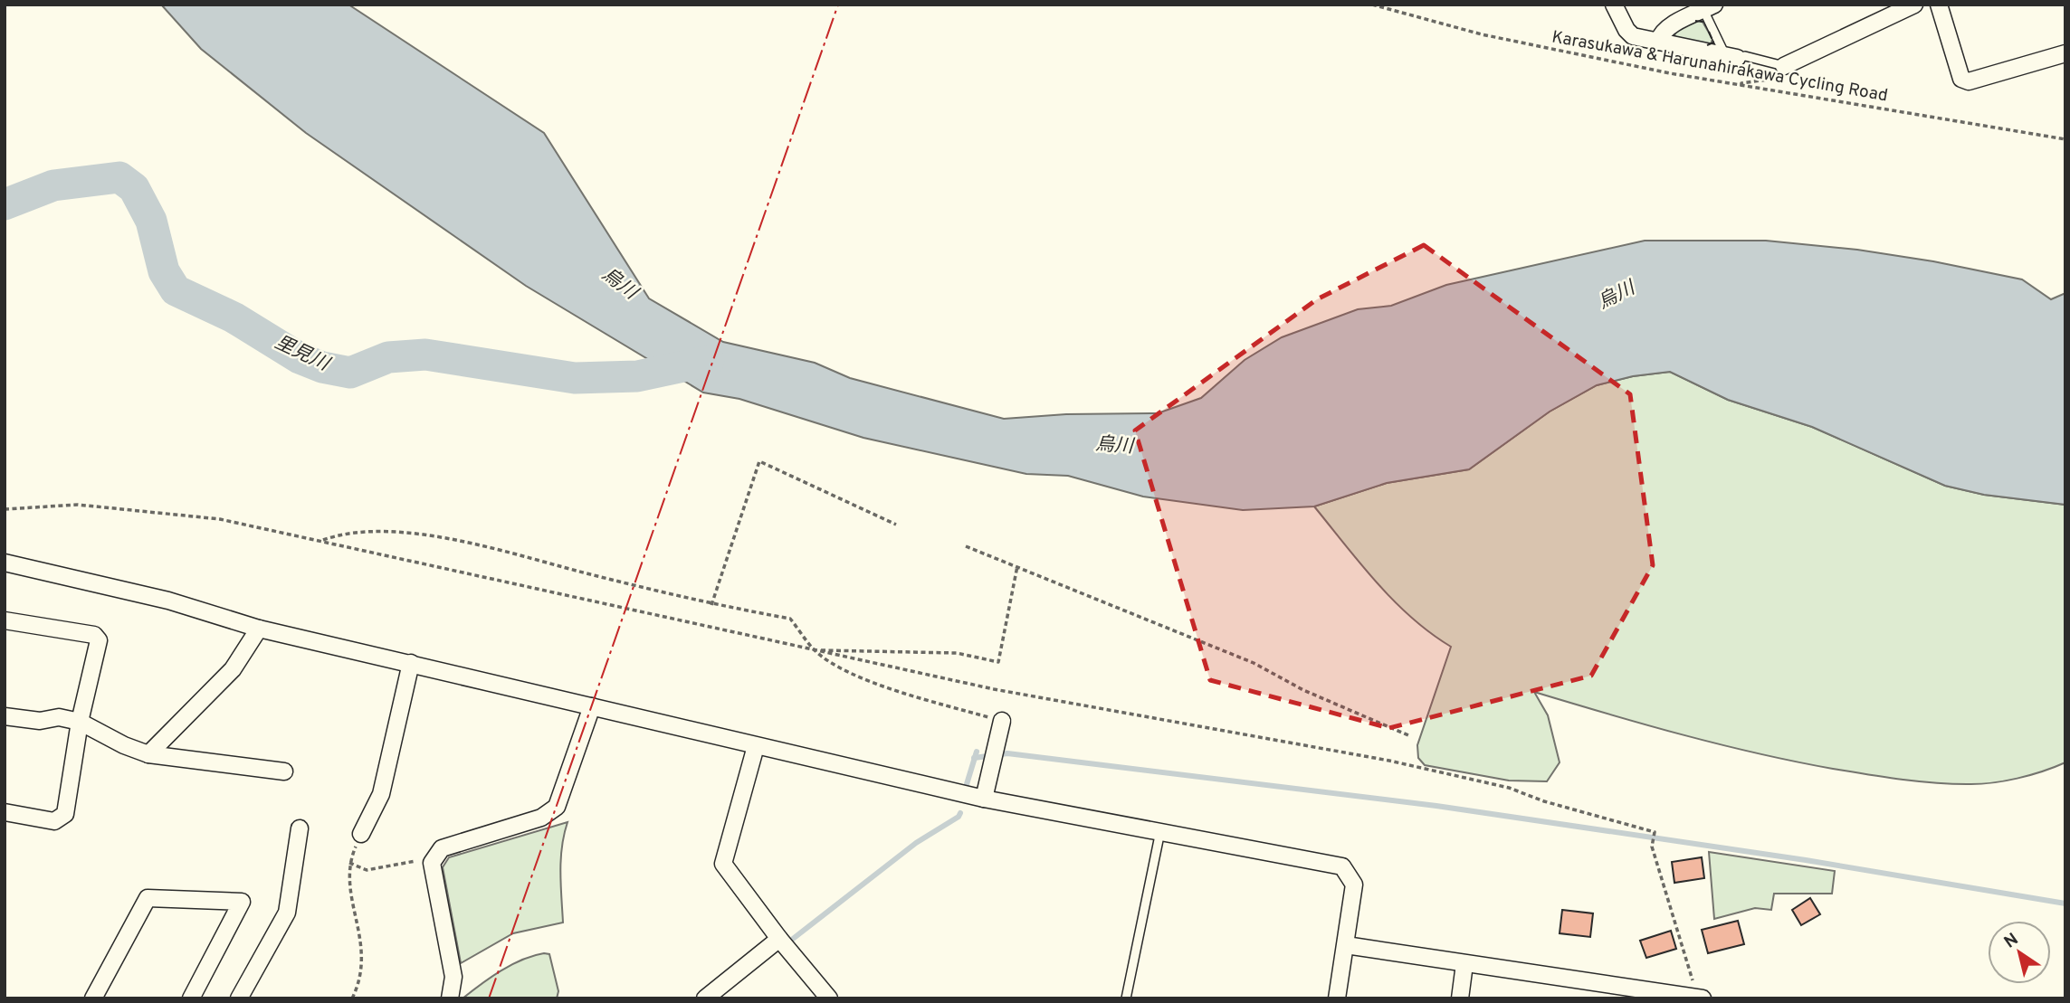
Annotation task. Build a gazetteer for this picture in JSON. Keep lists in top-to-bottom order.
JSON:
{
  "streets": {
    "path": ["Karasukawa & Harunahirakawa Cycling Road"]
  },
  "water": ["烏川", "里見川"],
  "north": "top left"
}
